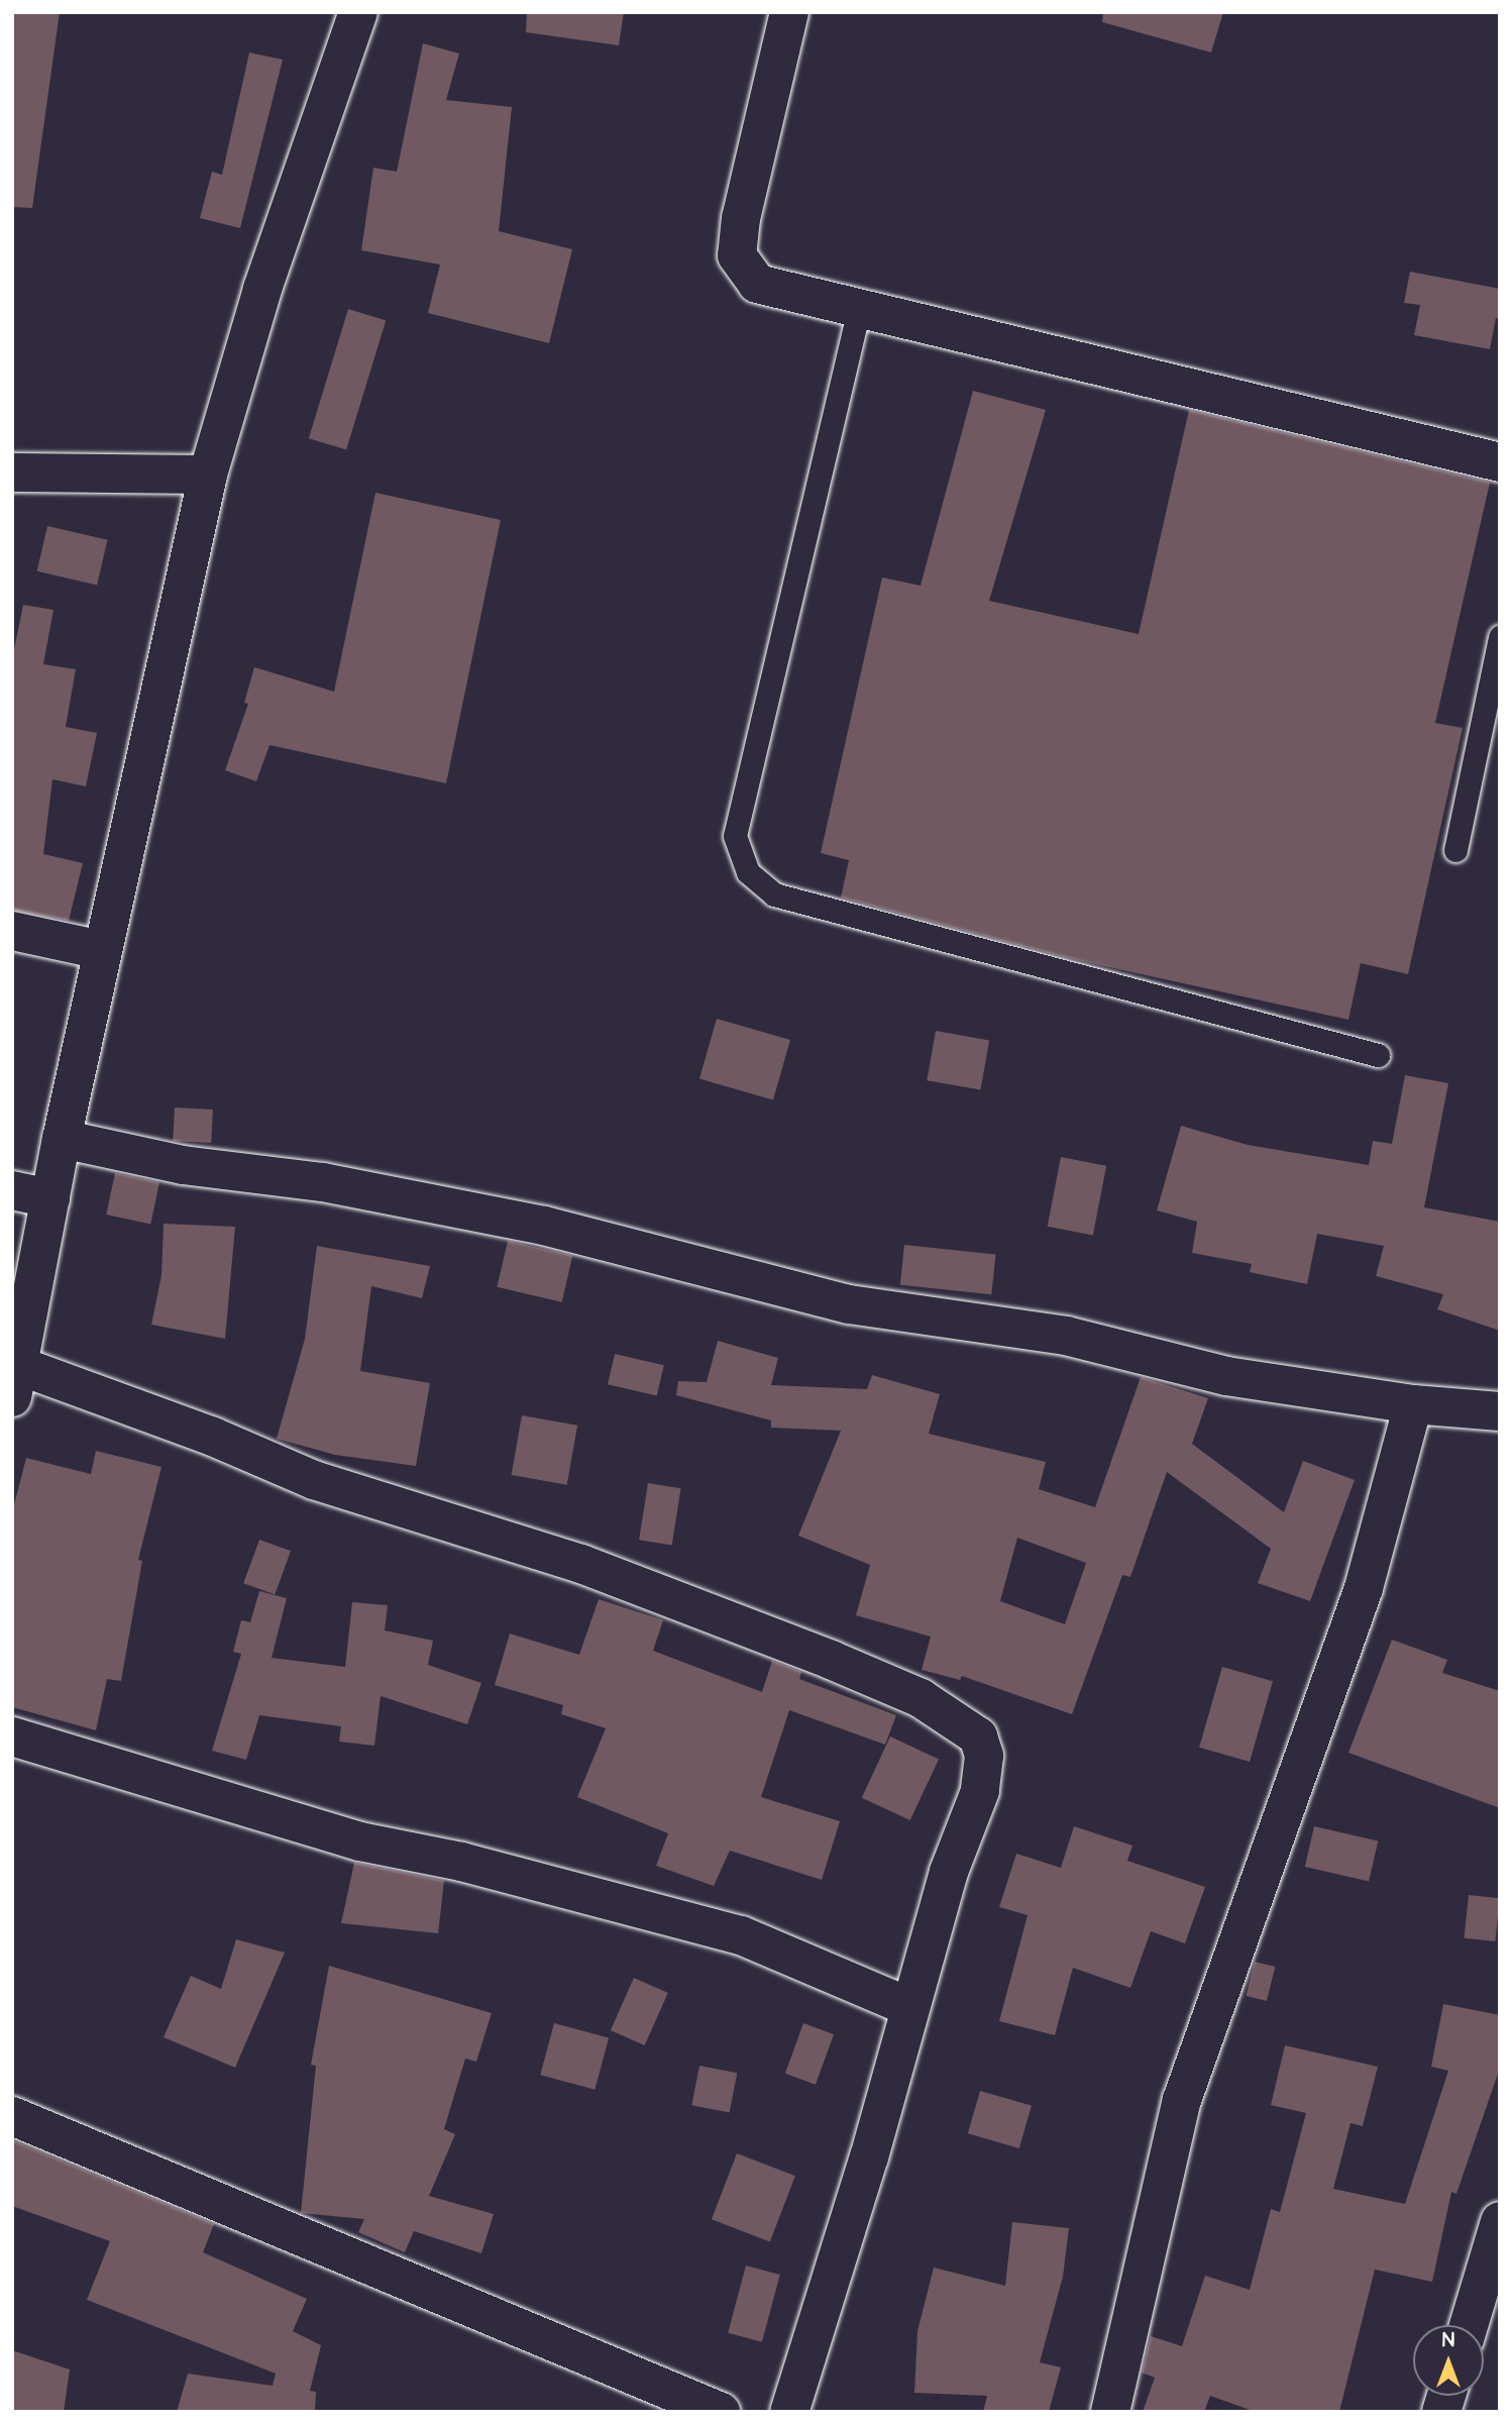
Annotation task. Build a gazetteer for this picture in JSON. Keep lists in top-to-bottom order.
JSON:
{
  "north": "top"
}
